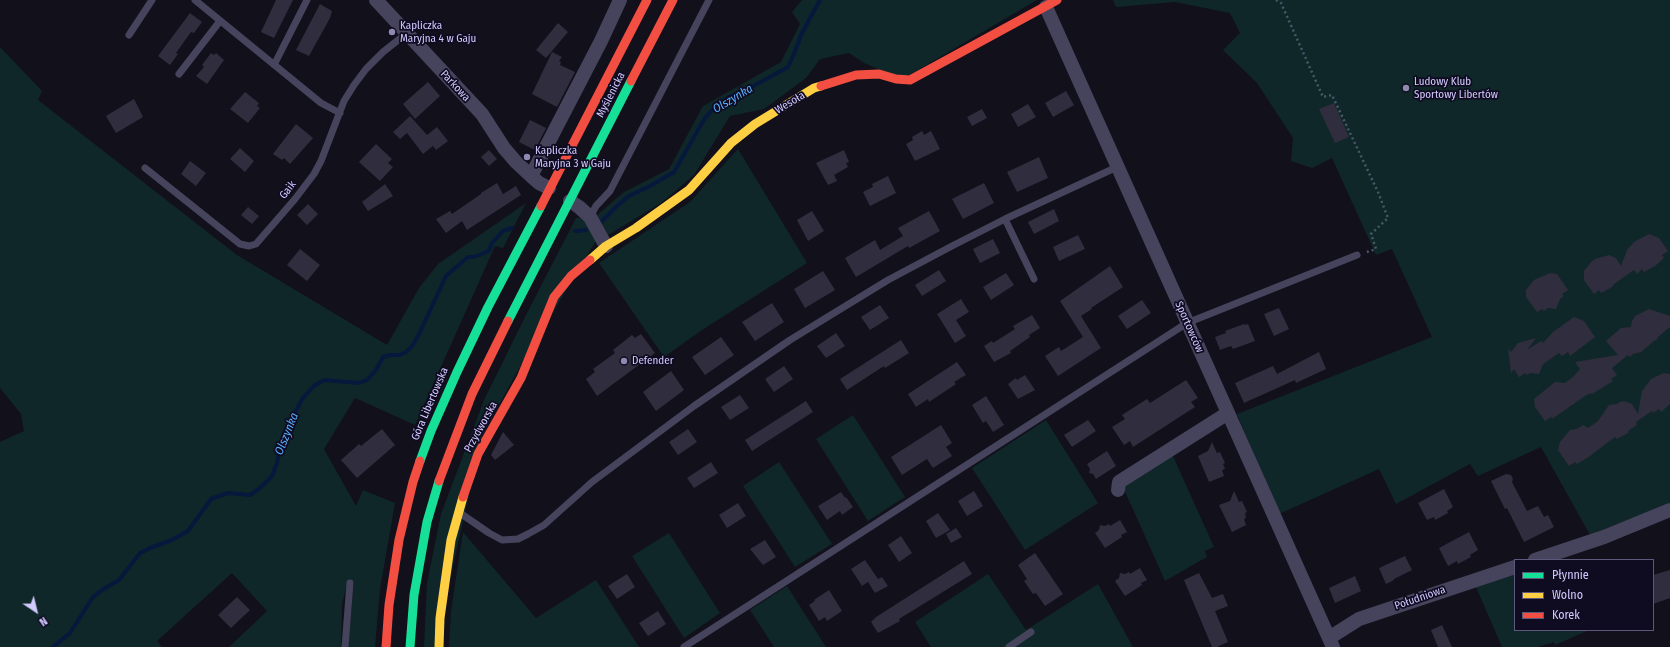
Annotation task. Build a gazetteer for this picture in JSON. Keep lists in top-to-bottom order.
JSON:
{
  "streets": {
    "main road": [
      "Myślenicka",
      "Wesoła",
      "Góra Libertowska",
      "Przydworska"
    ],
    "street": ["Parkowa", "Sportowców", "Południowa"],
    "lane": ["Gaik"]
  },
  "crossings": [
    ["Parkowa", "Myślenicka"],
    ["Parkowa", "Gaik"],
    ["Parkowa", "Góra Libertowska"],
    ["Myślenicka", "Góra Libertowska"],
    ["Wesoła", "Sportowców"],
    ["Wesoła", "Przydworska"],
    ["Sportowców", "Południowa"]
  ],
  "water": ["Olszynka"],
  "places": [
    "Kapliczka Maryjna 4 w Gaju",
    "Ludowy Klub Sportowy Libertów",
    "Kapliczka Maryjna 3 w Gaju",
    "Defender"
  ],
  "legend": ["Płynnie", "Wolno", "Korek"],
  "north": "bottom right"
}
